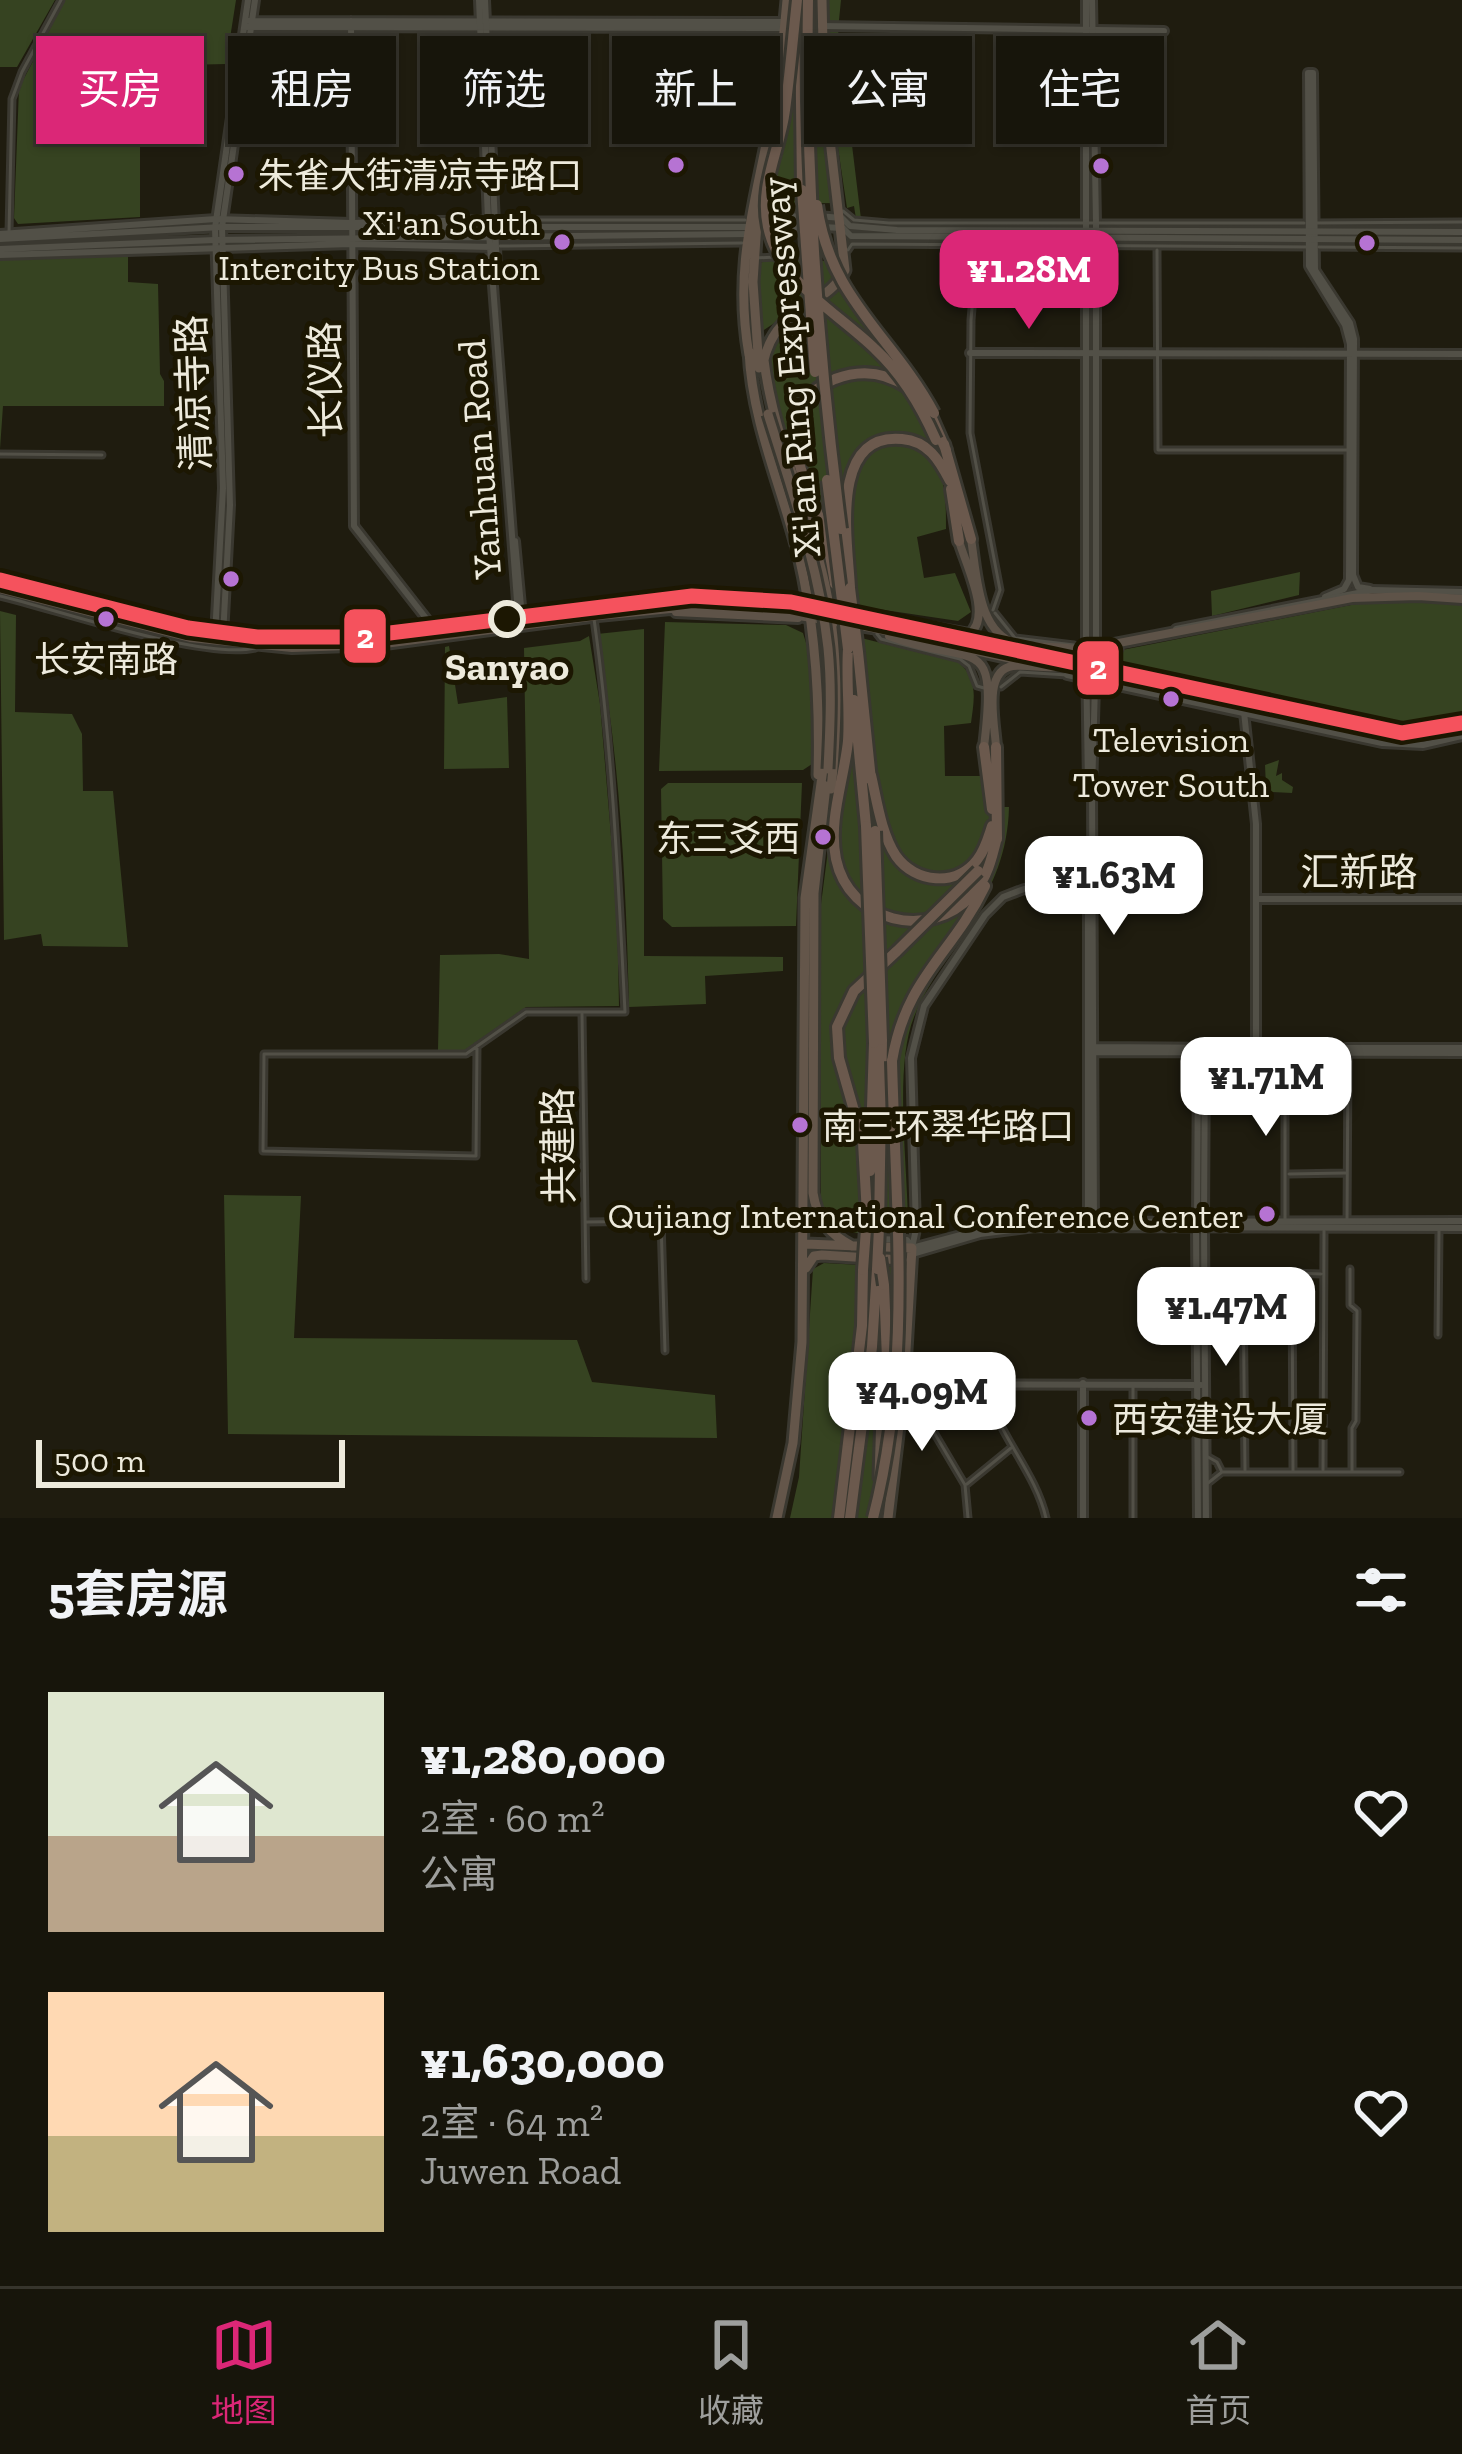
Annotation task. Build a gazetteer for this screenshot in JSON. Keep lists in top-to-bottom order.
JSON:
{
  "streets": {
    "highway": ["Xi'an Ring Expressway"],
    "street": [
      "长仪路",
      "清凉寺路",
      "Yanhuan Road",
      "汇新路",
      "共建路"
    ]
  },
  "places": [
    "朱雀大街清凉寺路口",
    "Xi'an South Intercity Bus Station",
    "长安南路",
    "Sanyao",
    "Television Tower South",
    "东三爻西",
    "南三环翠华路口",
    "Qujiang International Conference Center",
    "西安建设大厦"
  ],
  "lines": ["transit line 2"],
  "scale_bar": "500 m",
  "page": {
    "chip": [
      "买房",
      "租房",
      "筛选",
      "新上",
      "公寓",
      "住宅"
    ],
    "price": [
      "¥1.28M",
      "¥1.63M",
      "¥1.71M",
      "¥1.47M",
      "¥4.09M"
    ],
    "scale": "500 m",
    "heading": "5套房源",
    "list": [
      {
        "name": "¥1,280,000",
        "note": "2室 · 60 m² · 公寓"
      },
      {
        "name": "¥1,630,000",
        "note": "2室 · 64 m² · Juwen Road"
      }
    ],
    "tabs": ["地图", "收藏", "首页"]
  }
}
